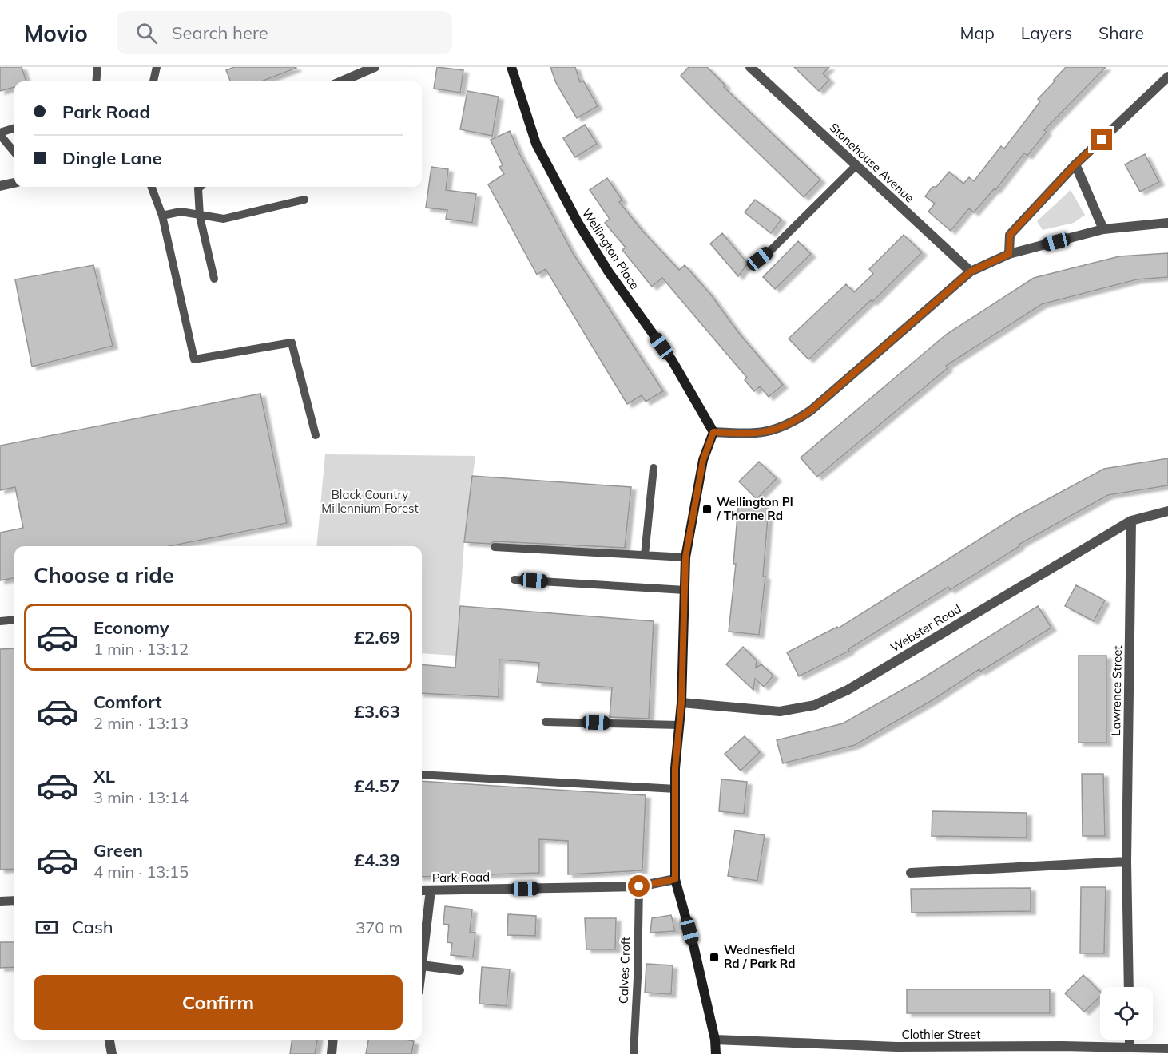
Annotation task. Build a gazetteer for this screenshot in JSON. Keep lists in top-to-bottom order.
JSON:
{
  "streets": {
    "main road": ["Wellington Place"],
    "street": [
      "Stonehouse Avenue",
      "Webster Road",
      "Lawrence Street",
      "Park Road",
      "Clothier Street"
    ],
    "lane": ["Calves Croft"]
  },
  "crossings": [
    ["Webster Road", "Lawrence Street"],
    ["Park Road", "Calves Croft"]
  ],
  "parks": ["Black Country Millennium Forest"],
  "places": {
    "transit": ["Wellington Pl / Thorne Rd", "Wednesfield Rd / Park Rd"]
  },
  "page": {
    "header": "Movio",
    "search": "Search here",
    "nav": ["Map", "Layers", "Share"],
    "banner": ["Park Road", "Dingle Lane"],
    "heading": "Choose a ride",
    "list": [
      {
        "name": "Economy",
        "note": "1 min · 13:12",
        "value": "£2.69"
      },
      {
        "name": "Comfort",
        "note": "2 min · 13:13",
        "value": "£3.63"
      },
      {
        "name": "XL",
        "note": "3 min · 13:14",
        "value": "£4.57"
      },
      {
        "name": "Green",
        "note": "4 min · 13:15",
        "value": "£4.39"
      }
    ],
    "pay": ["Cash", "370 m"],
    "buttons": "Confirm"
  }
}
